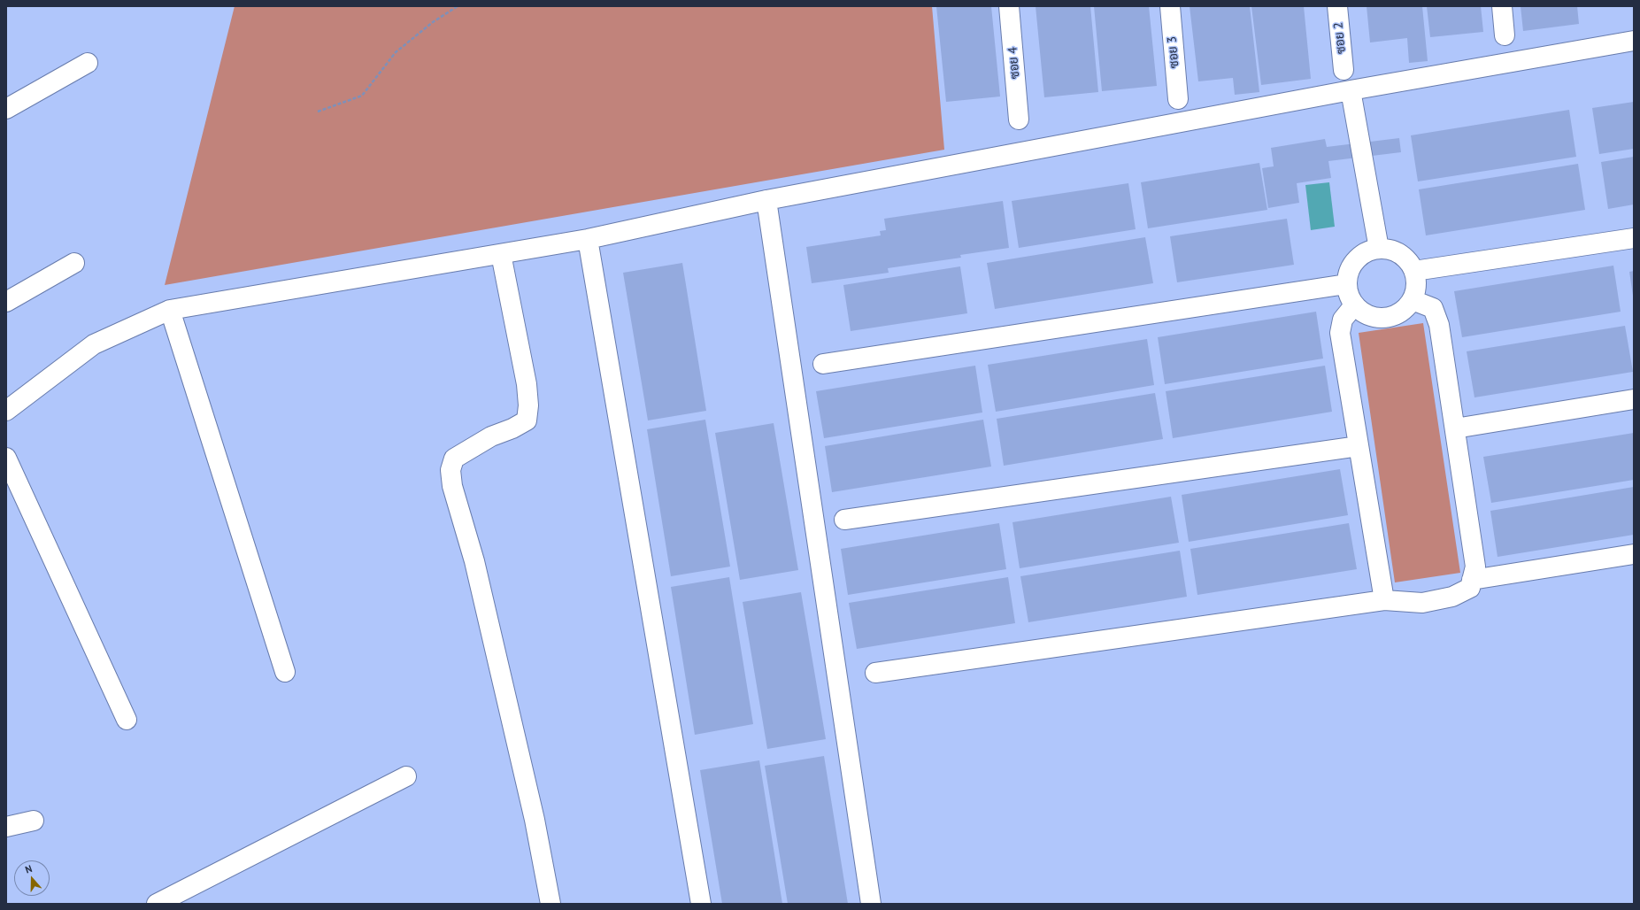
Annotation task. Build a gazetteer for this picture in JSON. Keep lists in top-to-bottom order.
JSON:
{
  "streets": {
    "street": ["ซอย 2", "ซอย 3", "ซอย 4"]
  },
  "north": "top"
}
